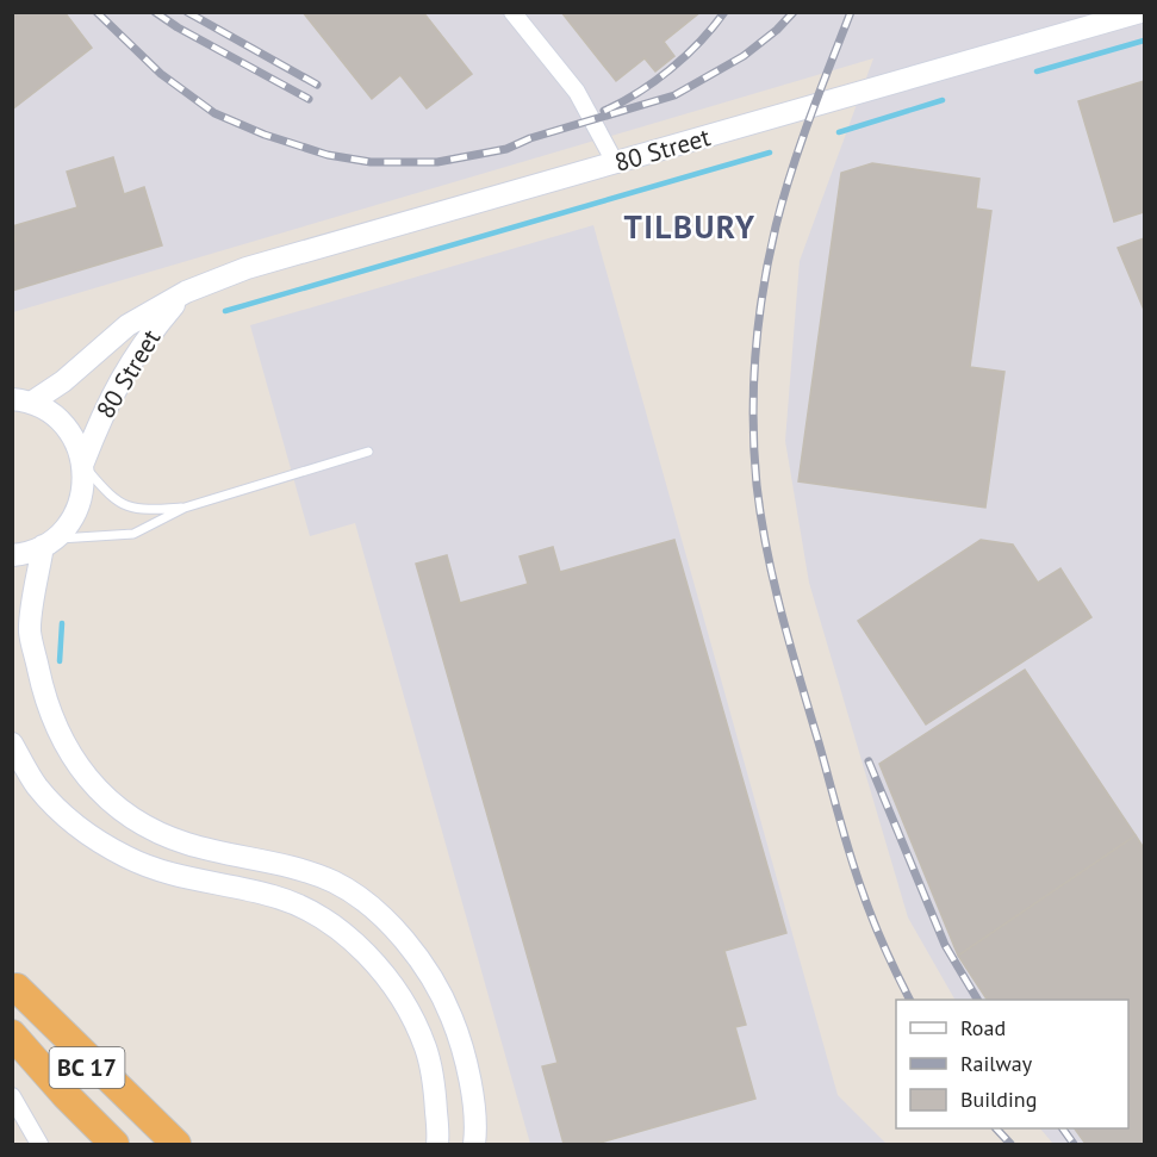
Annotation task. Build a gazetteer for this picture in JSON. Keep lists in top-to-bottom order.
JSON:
{
  "streets": {
    "highway": ["BC 17"],
    "street": ["80 Street"]
  },
  "districts": ["TILBURY"],
  "legend": ["Road", "Railway", "Building"]
}
